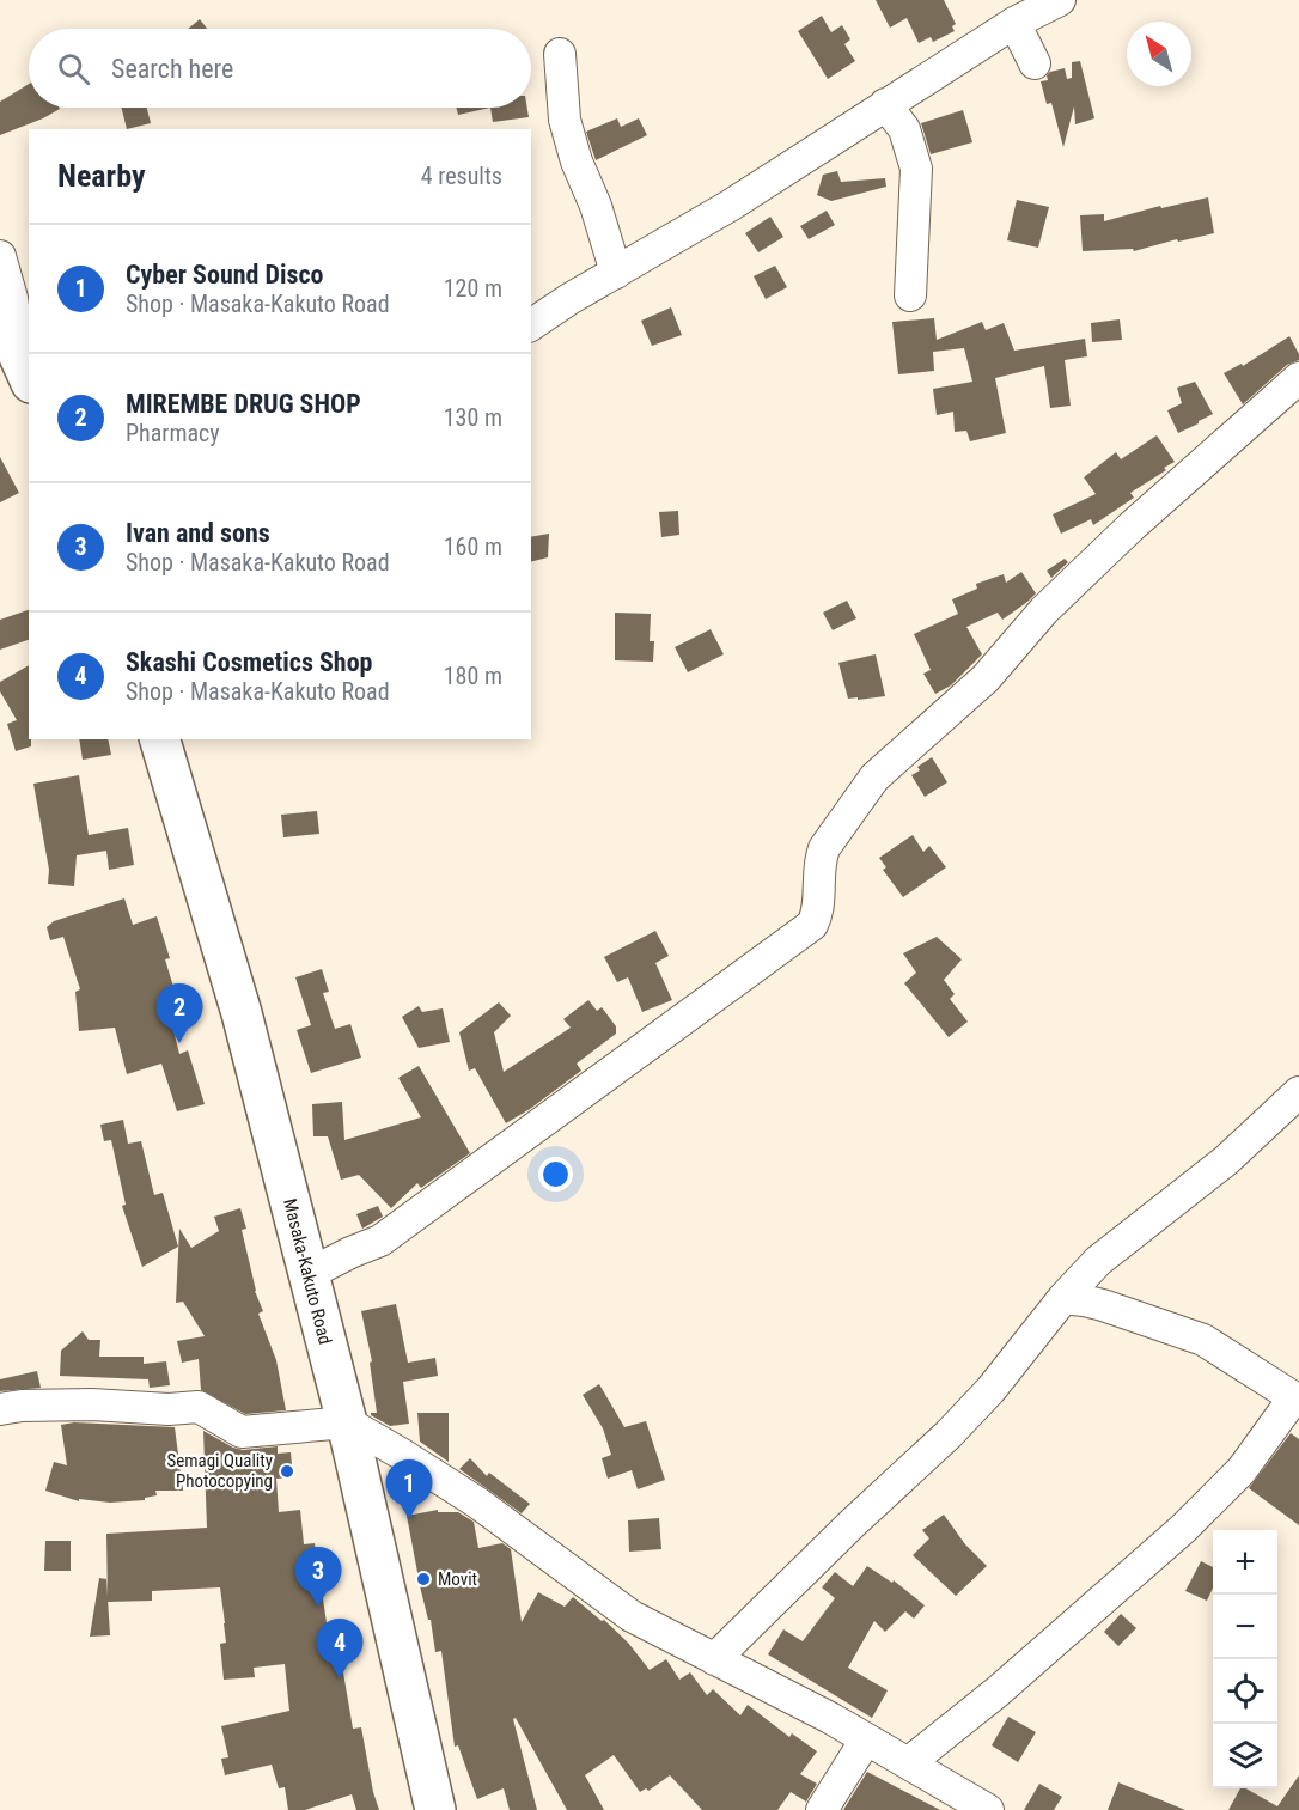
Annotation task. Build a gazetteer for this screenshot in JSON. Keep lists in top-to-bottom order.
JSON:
{
  "streets": {
    "highway": ["Masaka-Kakuto Road"]
  },
  "places": ["Semagi Quality Photocopying", "Movit"],
  "north": "top left",
  "page": {
    "search": "Search here",
    "heading": ["Nearby", "4 results"],
    "list": [
      {
        "mark": "1",
        "name": "Cyber Sound Disco",
        "note": "Shop · Masaka-Kakuto Road",
        "value": "120 m"
      },
      {
        "mark": "2",
        "name": "MIREMBE DRUG SHOP",
        "note": "Pharmacy",
        "value": "130 m"
      },
      {
        "mark": "3",
        "name": "Ivan and sons",
        "note": "Shop · Masaka-Kakuto Road",
        "value": "160 m"
      },
      {
        "mark": "4",
        "name": "Skashi Cosmetics Shop",
        "note": "Shop · Masaka-Kakuto Road",
        "value": "180 m"
      }
    ],
    "pins": [
      "2",
      "1",
      "3",
      "4"
    ],
    "map_buttons": ["+", "−"]
  }
}
